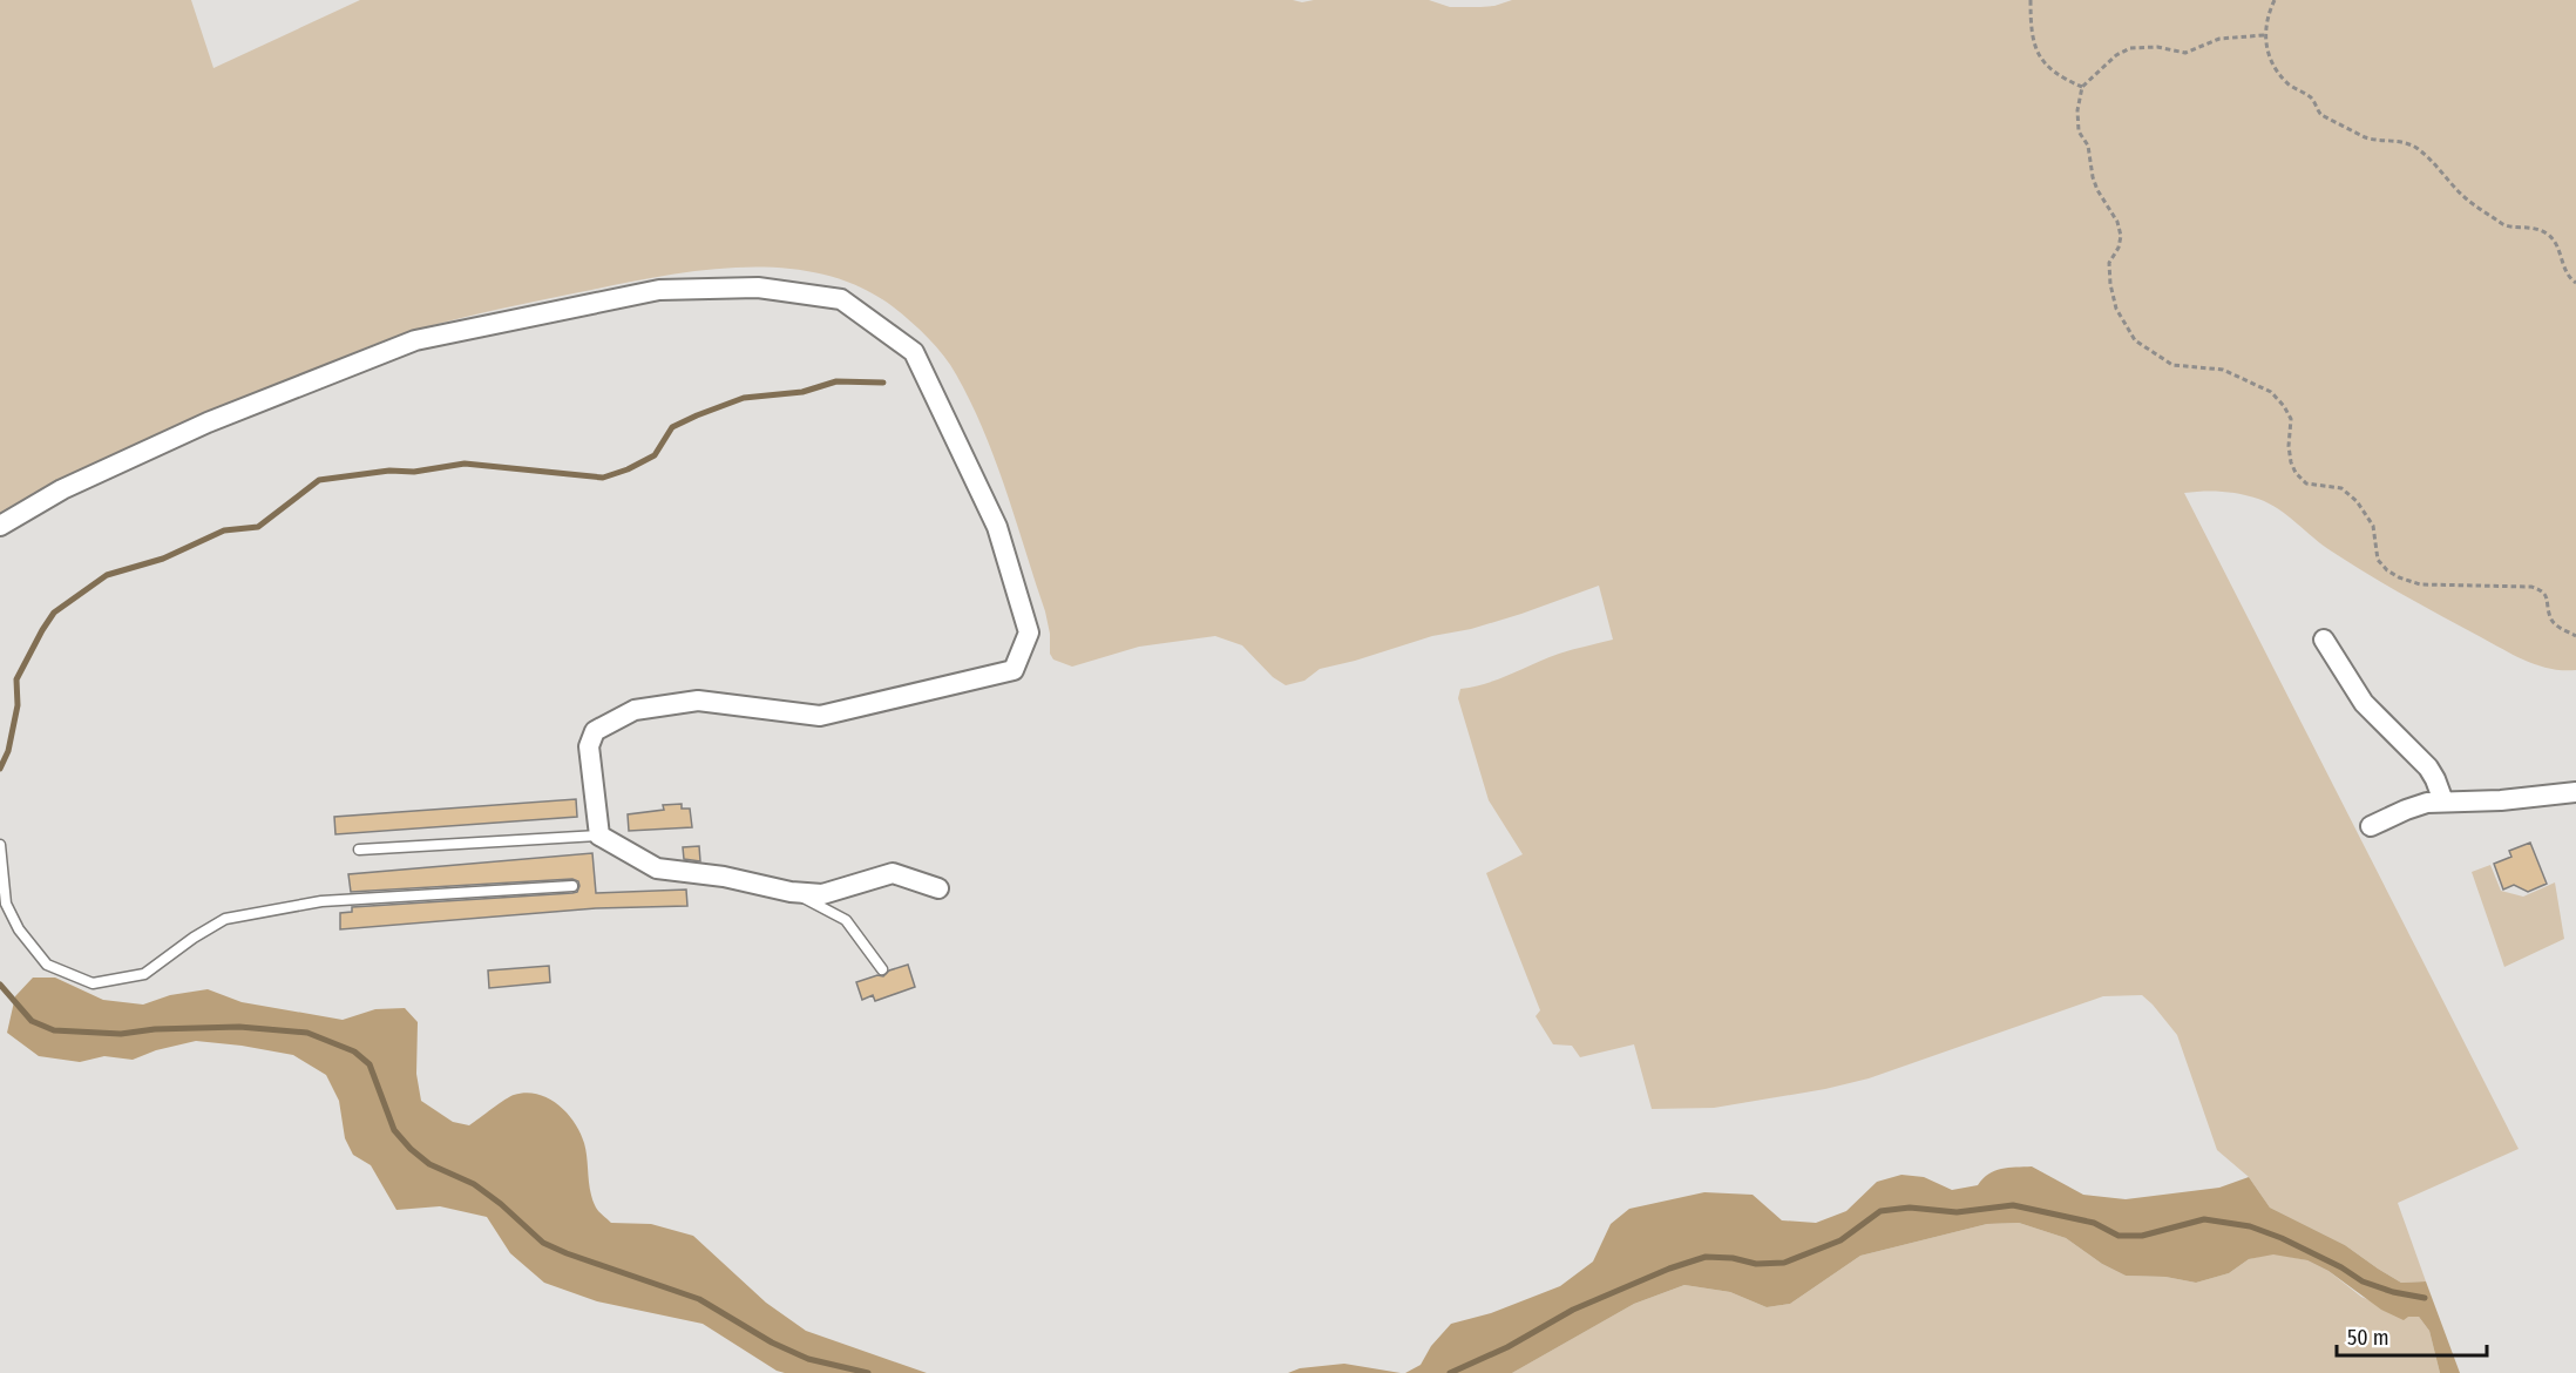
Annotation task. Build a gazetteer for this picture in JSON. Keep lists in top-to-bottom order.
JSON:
{
  "scale_bar": "50 m"
}
